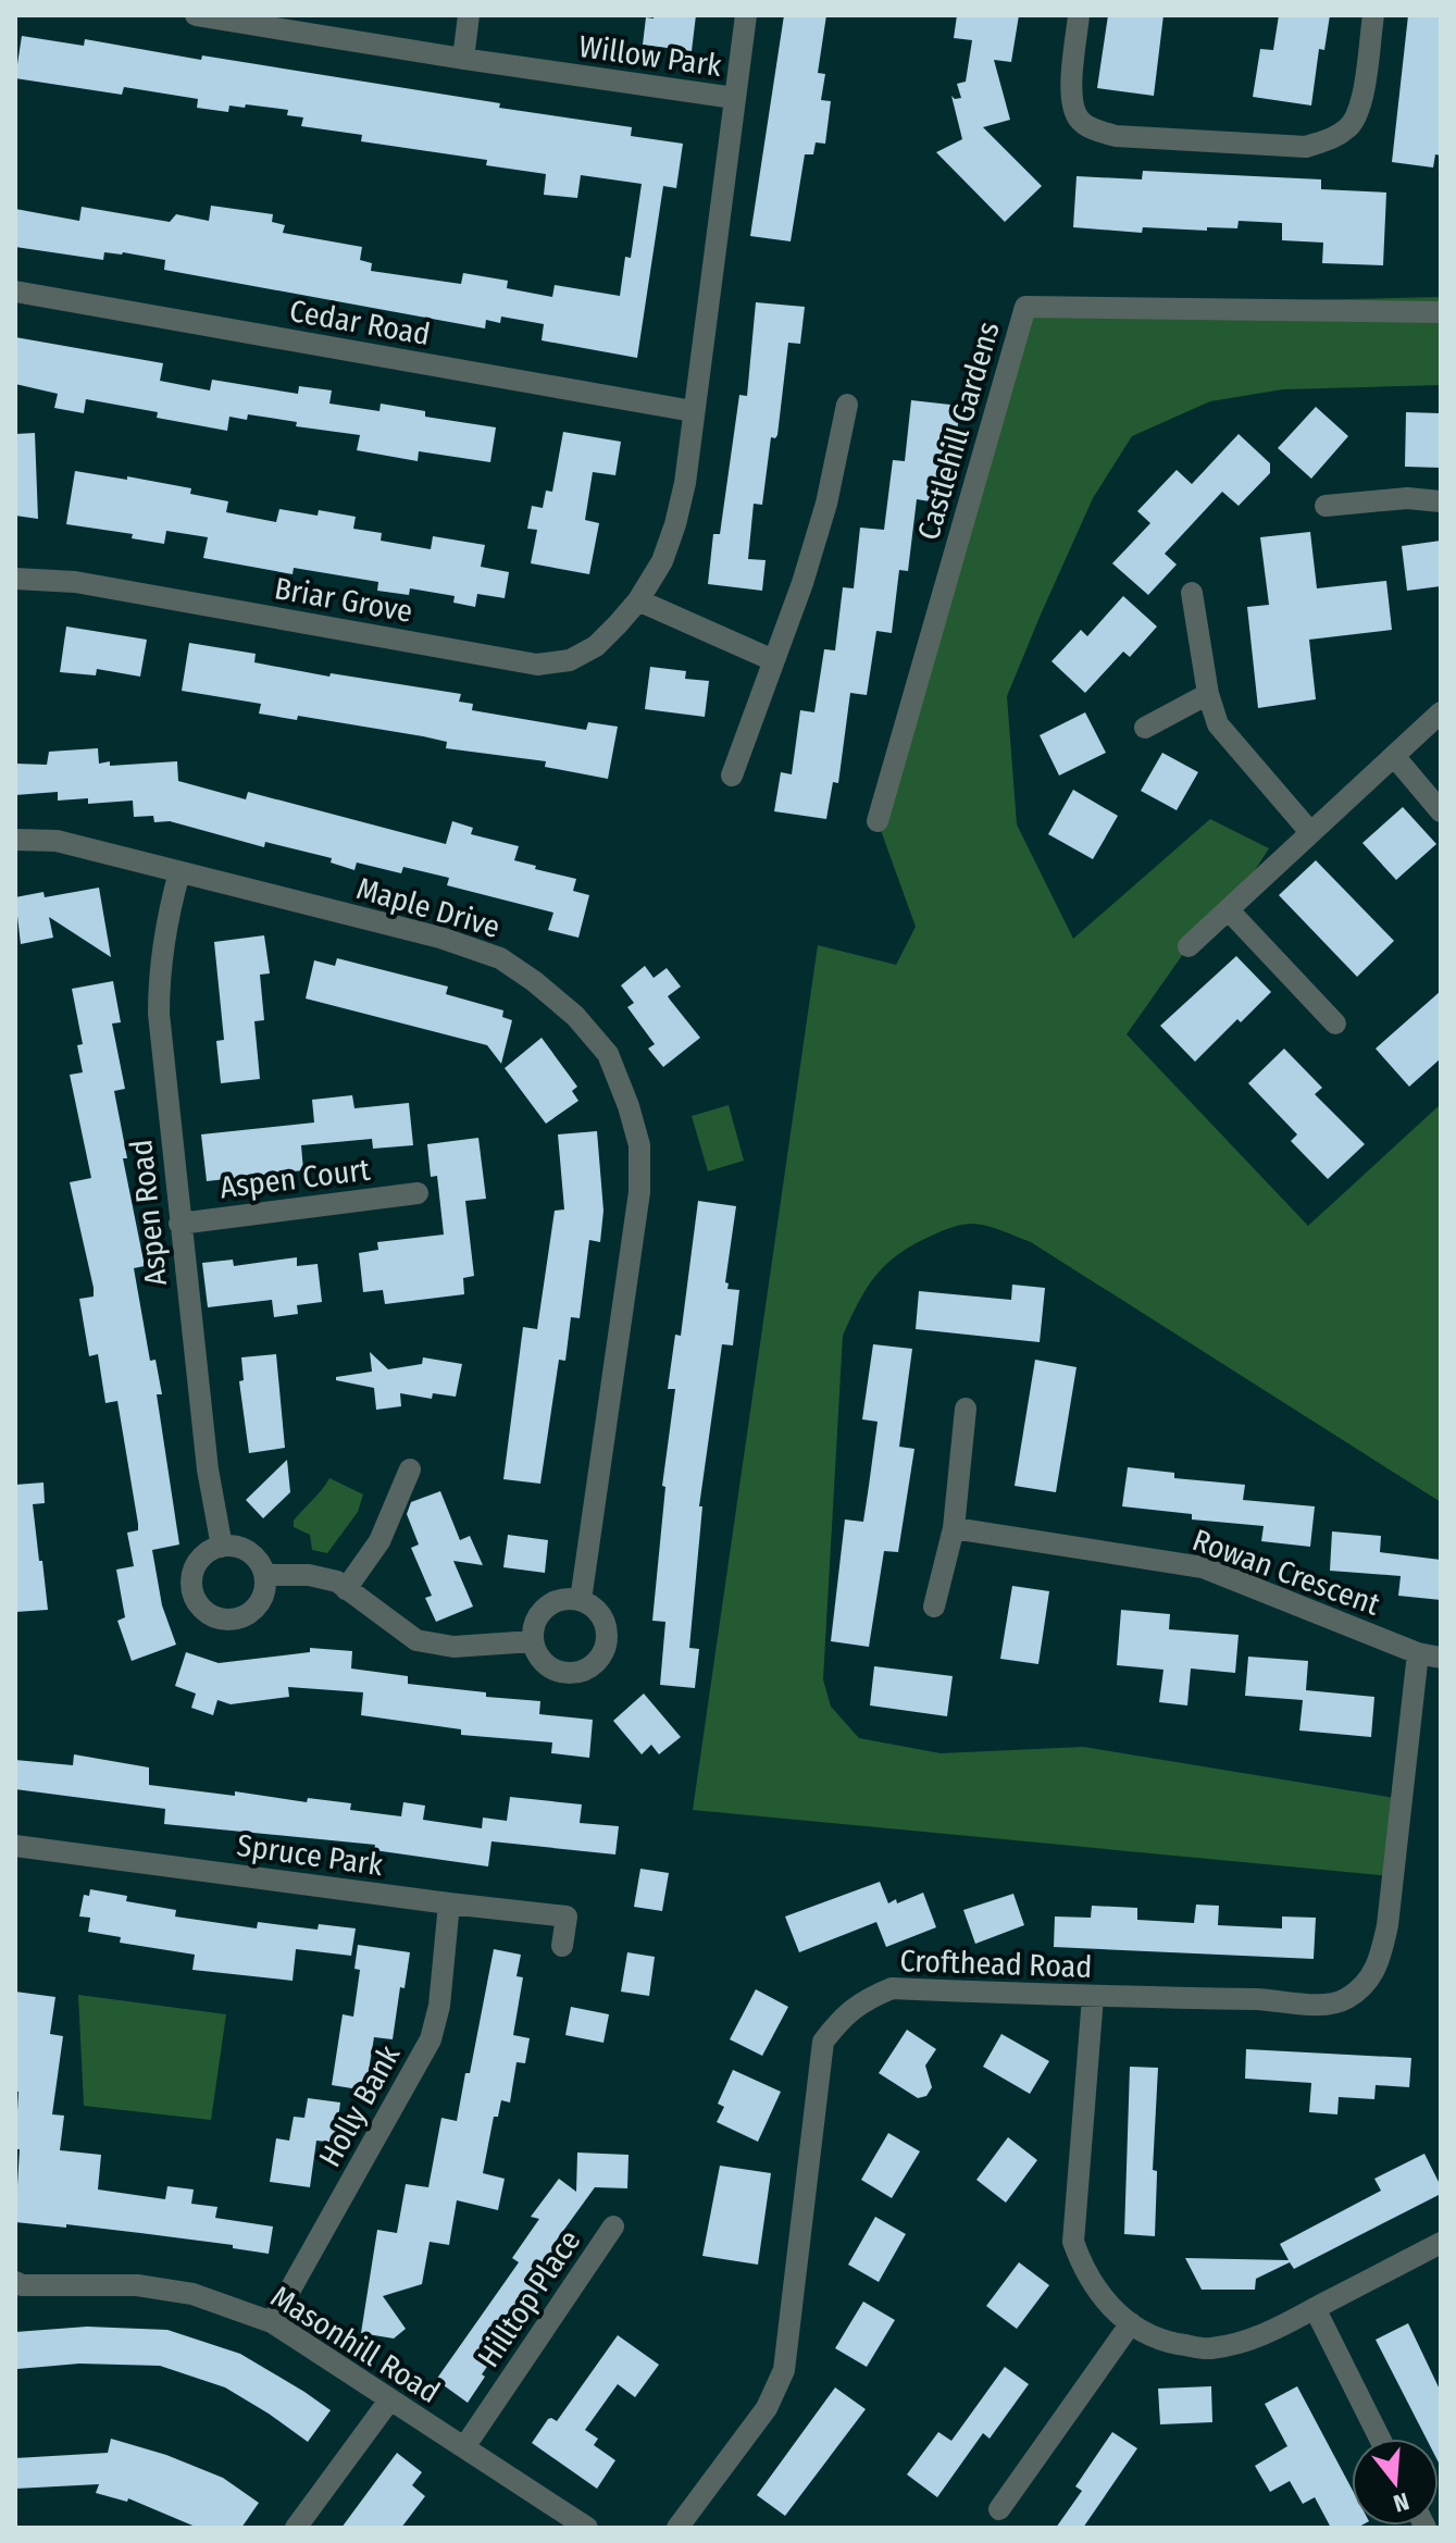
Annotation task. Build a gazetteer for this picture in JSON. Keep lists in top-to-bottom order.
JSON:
{
  "streets": {
    "street": [
      "Willow Park",
      "Cedar Road",
      "Castlehill Gardens",
      "Briar Grove",
      "Maple Drive",
      "Aspen Court",
      "Aspen Road",
      "Rowan Crescent",
      "Spruce Park",
      "Crofthead Road",
      "Holly Bank",
      "Hilltop Place",
      "Masonhill Road"
    ]
  },
  "crossings": [
    ["Willow Park", "Briar Grove"],
    ["Cedar Road", "Briar Grove"],
    ["Maple Drive", "Aspen Road"],
    ["Aspen Court", "Aspen Road"],
    ["Rowan Crescent", "Crofthead Road"],
    ["Spruce Park", "Holly Bank"],
    ["Holly Bank", "Masonhill Road"],
    ["Hilltop Place", "Masonhill Road"]
  ],
  "north": "bottom"
}
